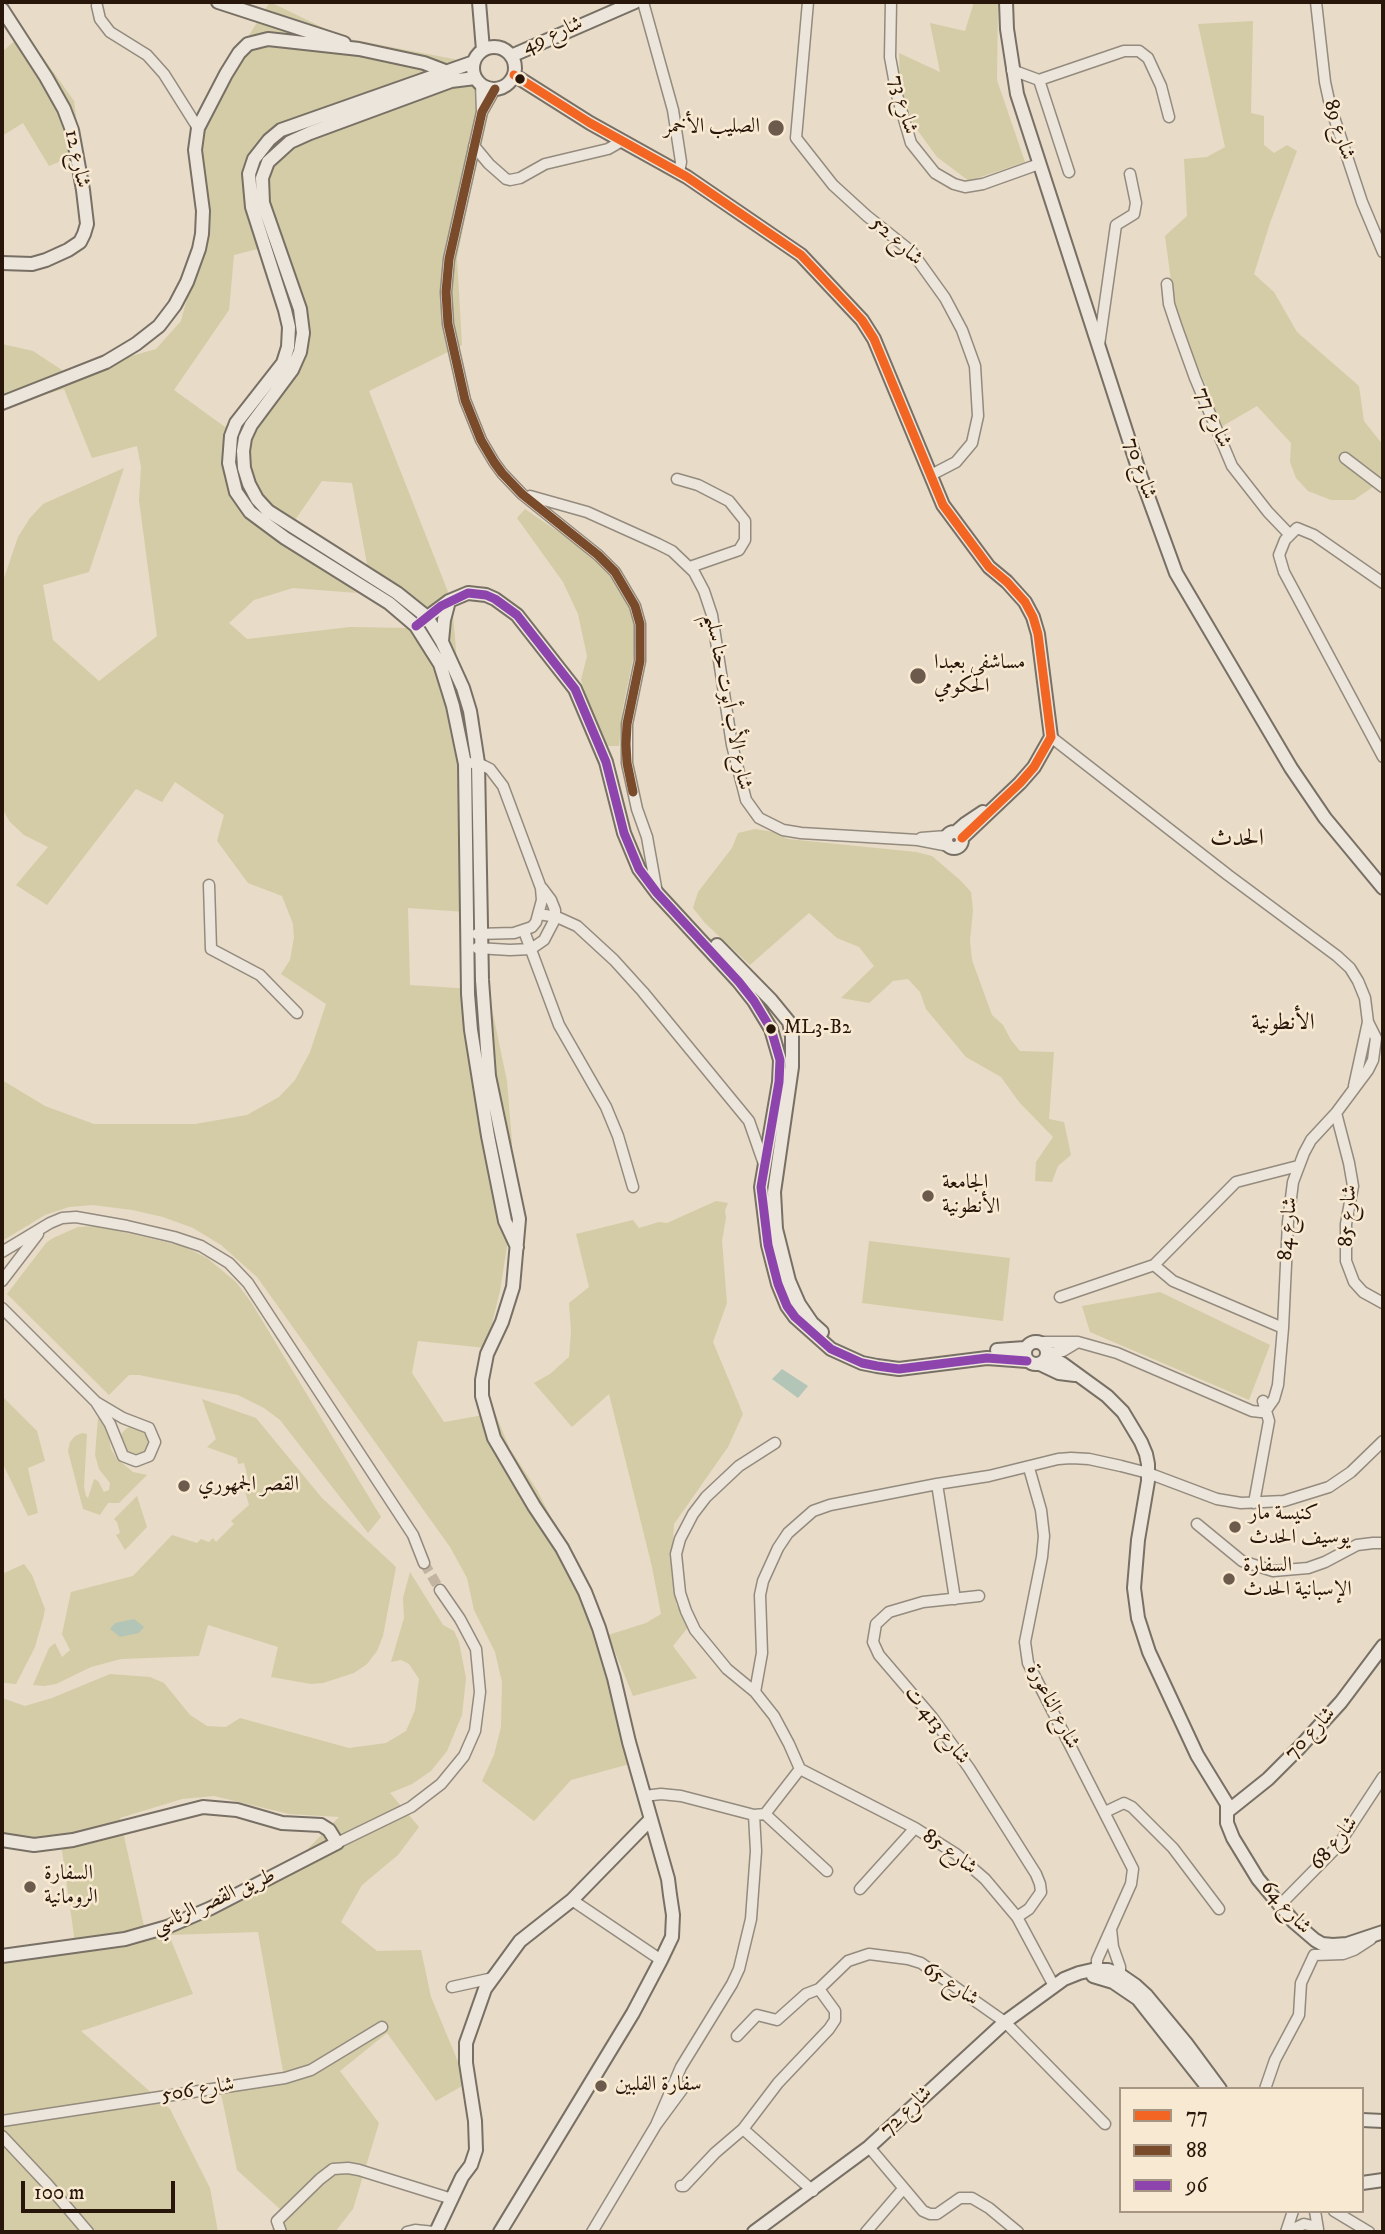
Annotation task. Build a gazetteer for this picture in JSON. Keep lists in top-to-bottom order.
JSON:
{
  "streets": {
    "street": [
      "شارع 49",
      "شارع 73",
      "شارع 89",
      "شارع 12",
      "شارع 52",
      "شارع 77",
      "شارع 70",
      "شارع الأب أبوت حنا سليم",
      "شارع 85",
      "شارع 84",
      "شارع الناعورة",
      "شارع 413 ت",
      "شارع 68",
      "طريق القصر الرئاسي",
      "شارع 64",
      "شارع 65",
      "شارع 506",
      "شارع 72"
    ]
  },
  "crossings": [
    ["شارع 73", "شارع 70"],
    ["شارع 70", "شارع 64"],
    ["شارع 85", "شارع 84"],
    ["شارع 85", "شارع 413 ت"],
    ["شارع 85", "شارع 72"],
    ["شارع 84", "شارع 64"],
    ["شارع الناعورة", "شارع 72"],
    ["شارع 68", "شارع 64"],
    ["شارع 65", "شارع 72"]
  ],
  "districts": ["الحدث", "الأنطونية"],
  "places": [
    "الصليب الأخمر",
    "مساشفى بعبدا الحكومي",
    "ML3-B2",
    "الجامعة الأنطونية",
    "القصر الجمهوري",
    "كنيسة مار يوسيف الحدث",
    "السفارة الإسبانية الحدث",
    "السفارة الرومانية",
    "سفارة الفلبين"
  ],
  "lines": ["transit line 77", "transit line 88", "transit line 96"],
  "legend": ["77", "88", "96"],
  "scale_bar": "100 m"
}
